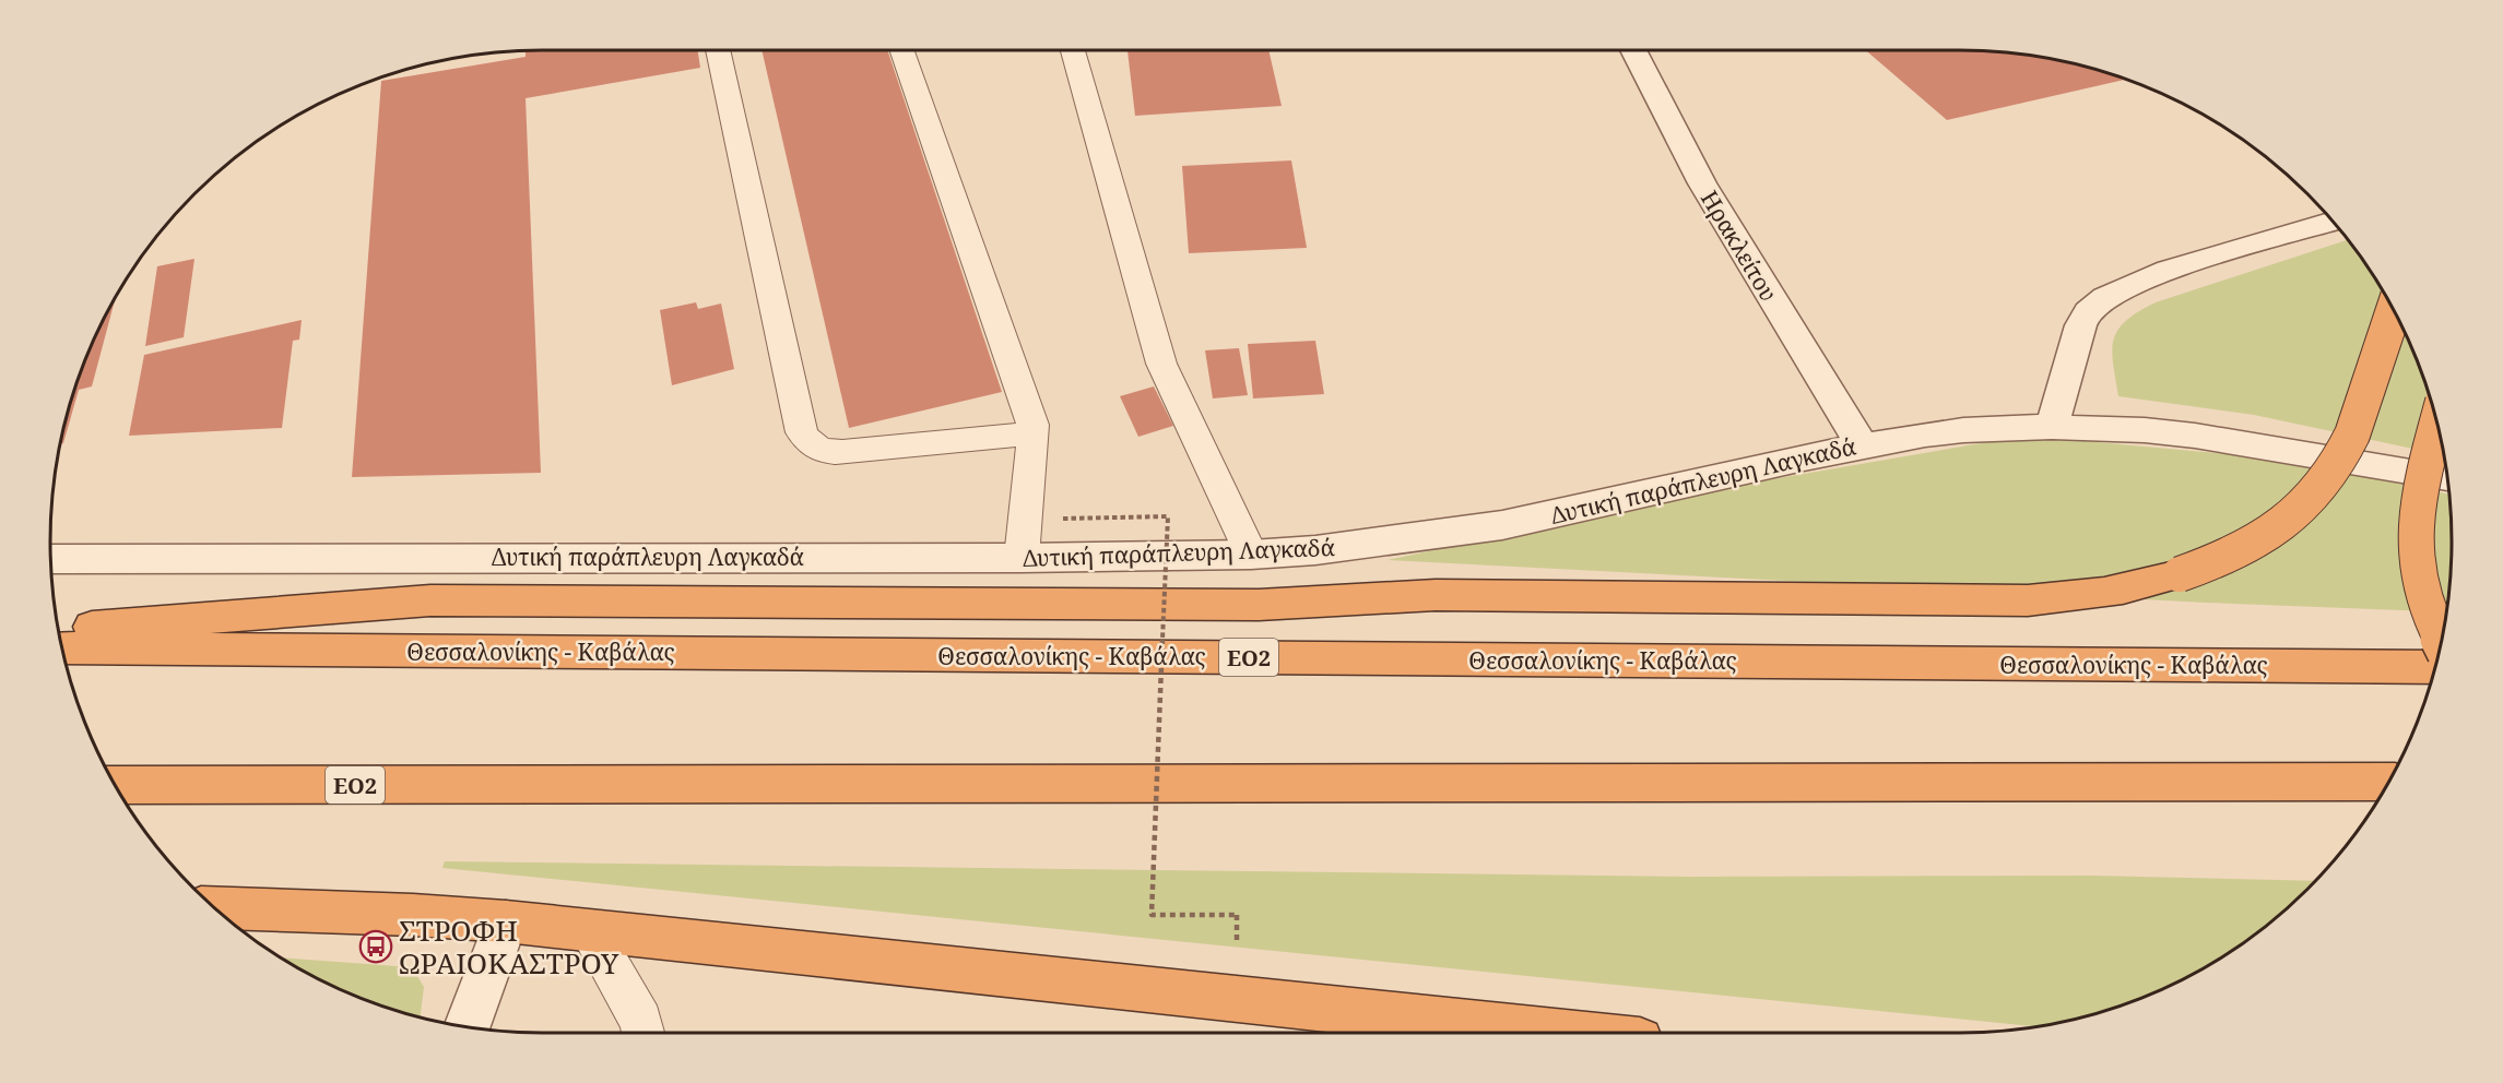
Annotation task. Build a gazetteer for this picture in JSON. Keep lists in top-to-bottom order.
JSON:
{
  "streets": {
    "highway": ["Θεσσαλονίκης - Καβάλας", "ΕΟ2"],
    "street": ["Ηρακλείτου", "Δυτική παράπλευρη Λαγκαδά"]
  },
  "crossings": [
    ["Ηρακλείτου", "Δυτική παράπλευρη Λαγκαδά"]
  ],
  "places": {
    "bus stop": ["ΣΤΡΟΦΗ ΩΡΑΙΟΚΑΣΤΡΟΥ"]
  }
}
